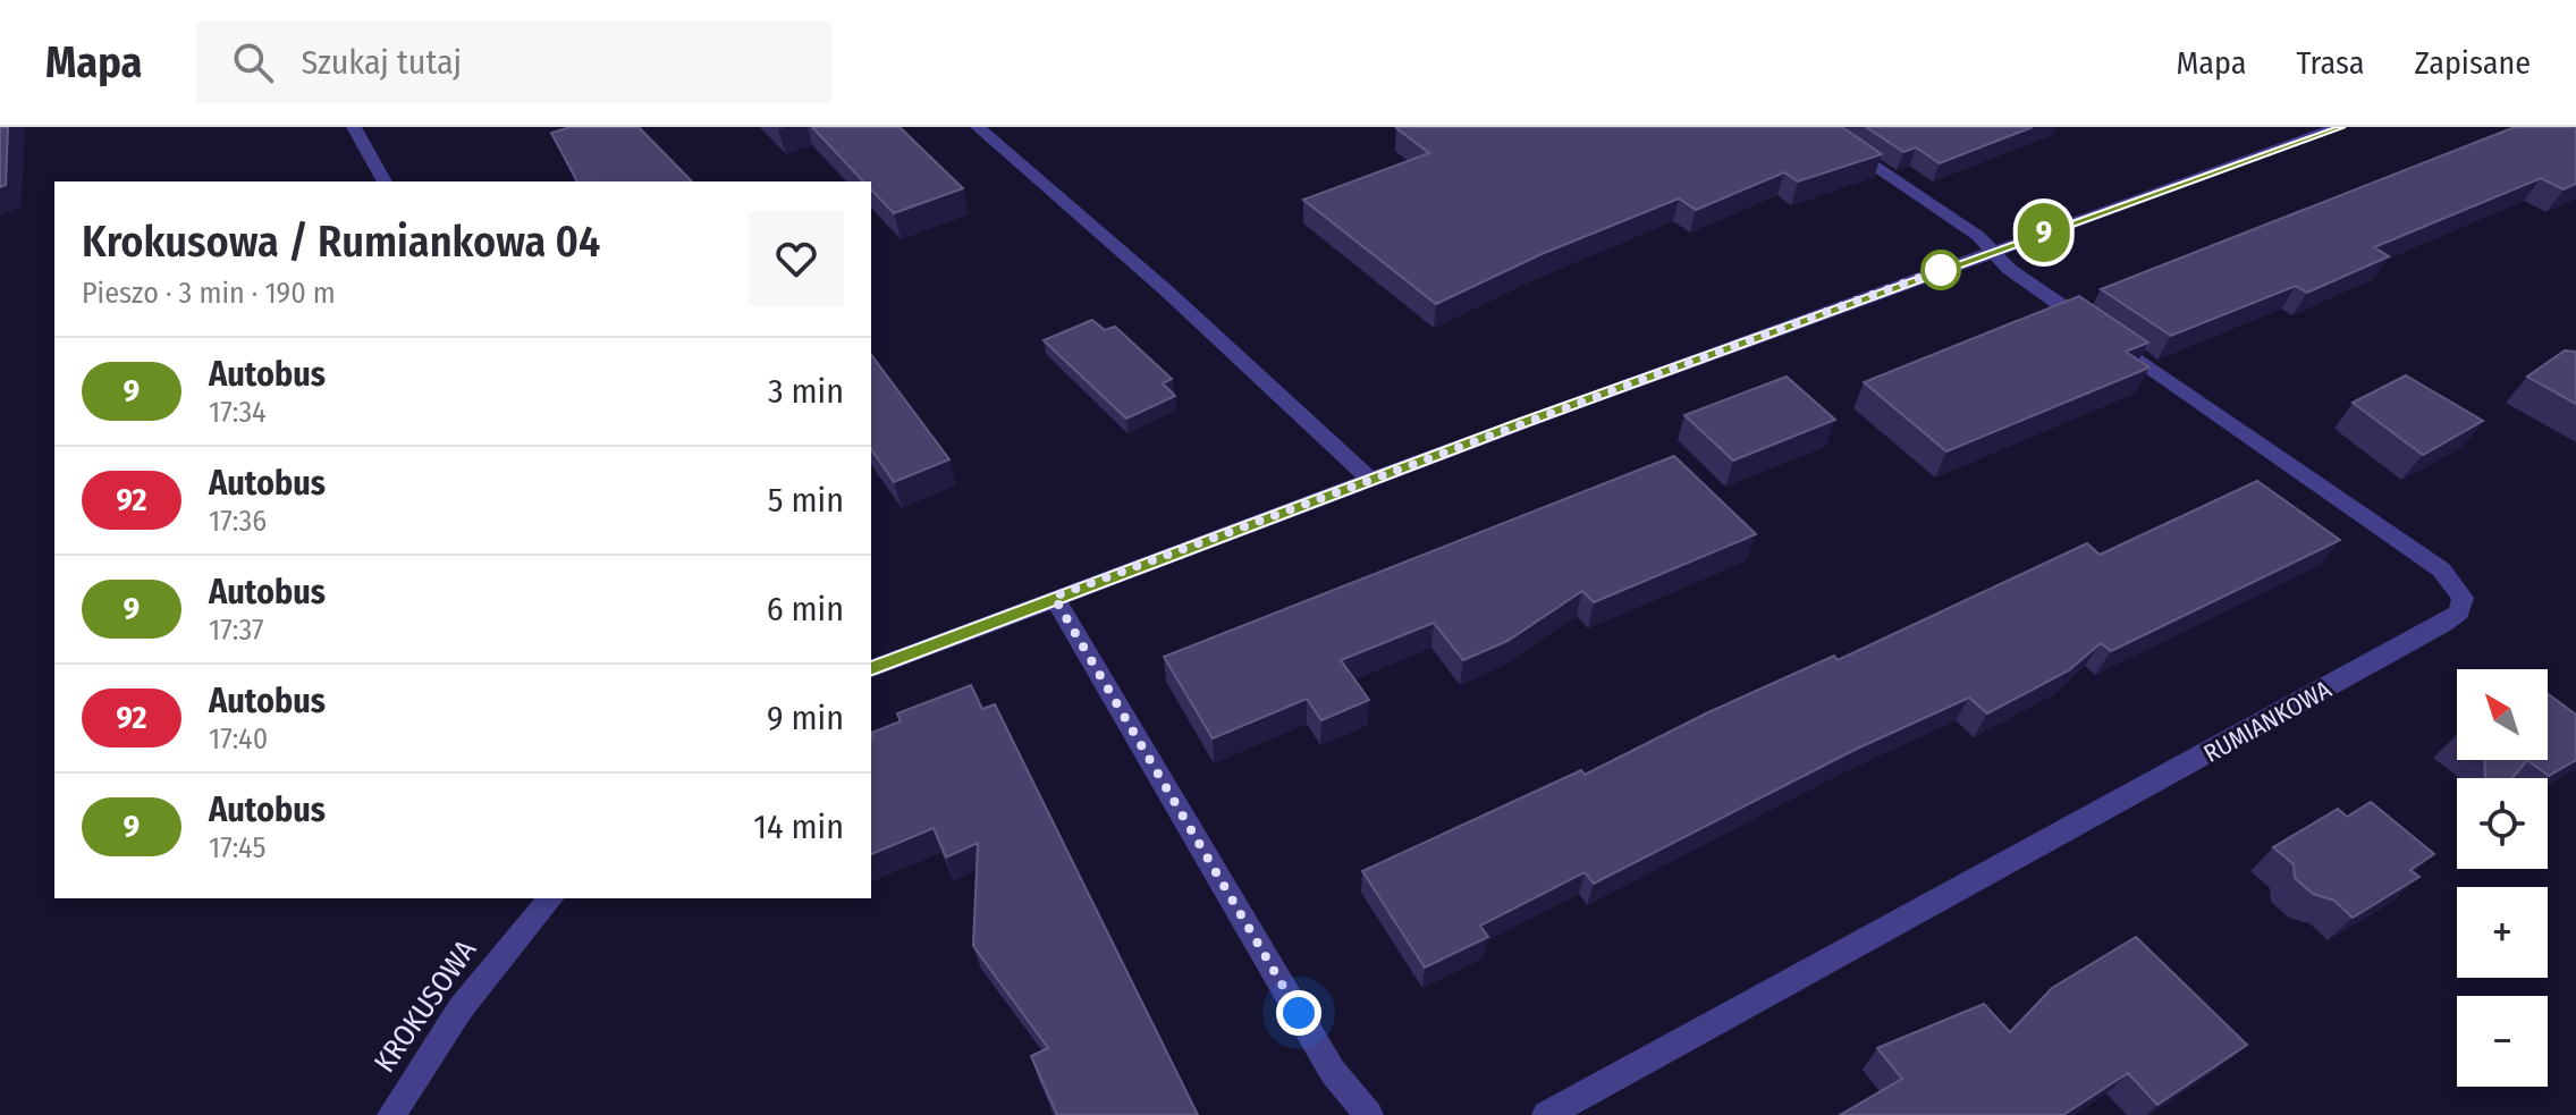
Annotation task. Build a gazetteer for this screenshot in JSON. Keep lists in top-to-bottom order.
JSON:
{
  "streets": {
    "street": ["RUMIANKOWA", "KROKUSOWA"]
  },
  "lines": ["bus line 9"],
  "north": "top left",
  "page": {
    "header": "Mapa",
    "search": "Szukaj tutaj",
    "nav": ["Mapa", "Trasa", "Zapisane"],
    "on_map": "9",
    "heading": ["Krokusowa / Rumiankowa 04", "Pieszo · 3 min · 190 m"],
    "list": [
      {
        "mark": "9",
        "name": "Autobus",
        "note": "17:34",
        "value": "3 min"
      },
      {
        "mark": "92",
        "name": "Autobus",
        "note": "17:36",
        "value": "5 min"
      },
      {
        "mark": "9",
        "name": "Autobus",
        "note": "17:37",
        "value": "6 min"
      },
      {
        "mark": "92",
        "name": "Autobus",
        "note": "17:40",
        "value": "9 min"
      },
      {
        "mark": "9",
        "name": "Autobus",
        "note": "17:45",
        "value": "14 min"
      }
    ],
    "map_buttons": ["+", "−"]
  }
}
